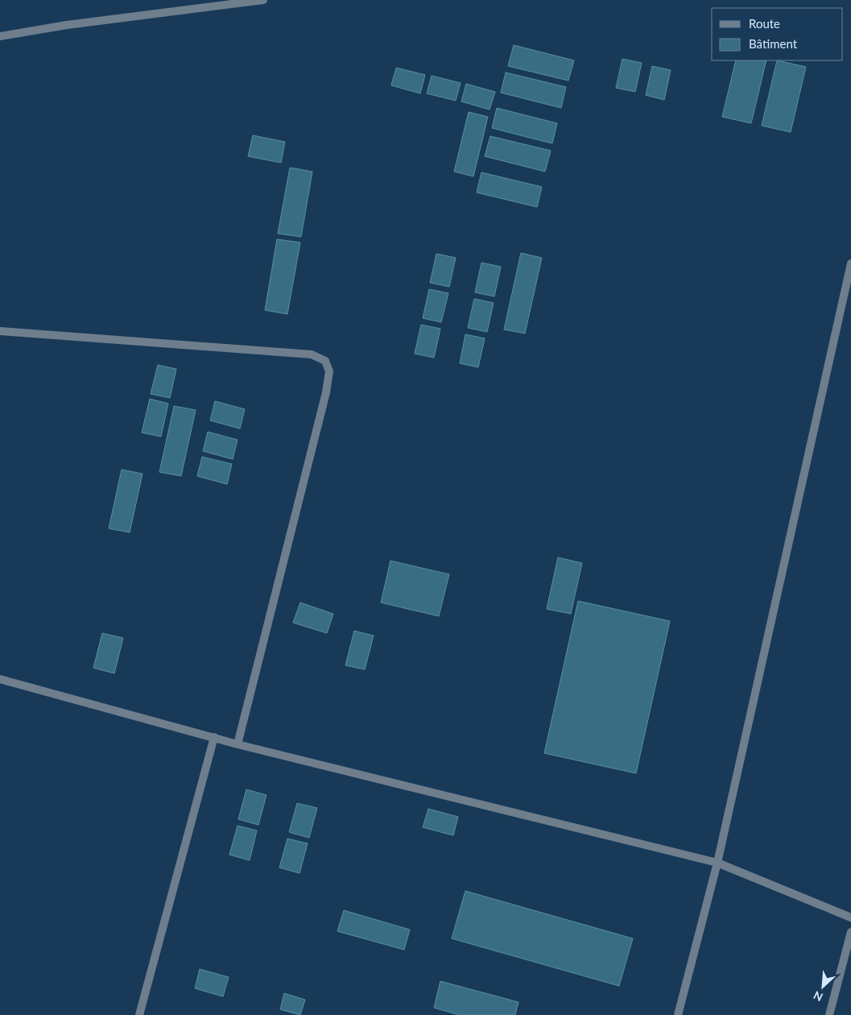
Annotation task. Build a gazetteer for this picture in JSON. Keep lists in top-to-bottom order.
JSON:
{
  "legend": ["Route", "Bâtiment"],
  "north": "bottom left"
}
